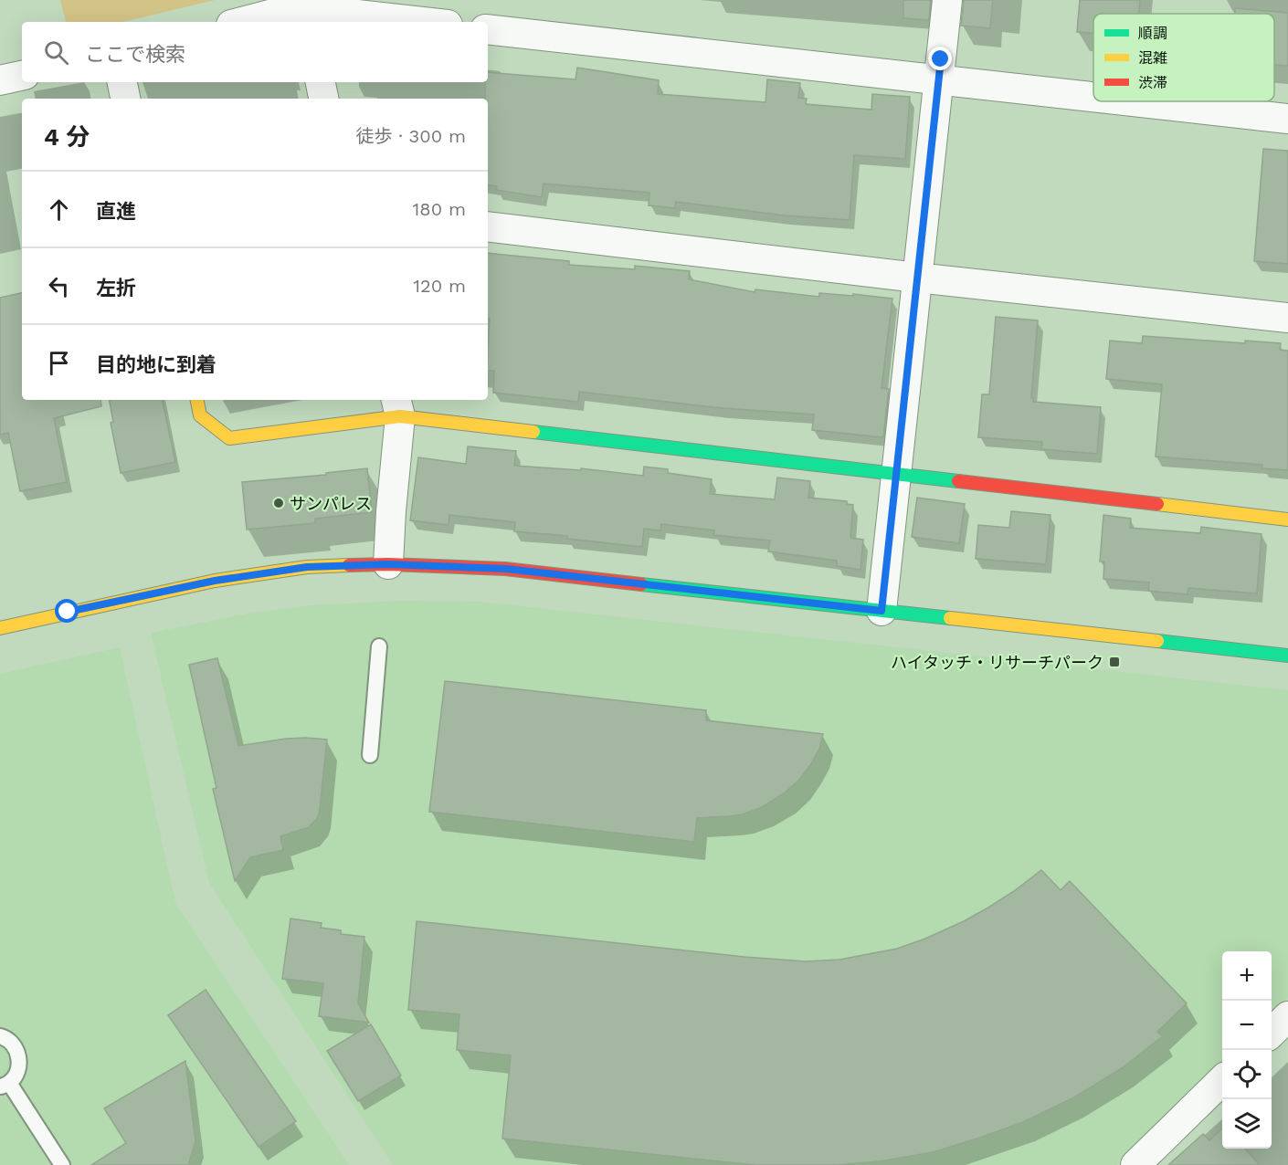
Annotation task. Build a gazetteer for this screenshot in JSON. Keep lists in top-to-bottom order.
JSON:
{
  "places": {
    "other": ["サンパレス"],
    "transit": ["ハイタッチ・リサーチパーク"]
  },
  "legend": ["順調", "混雑", "渋滞"],
  "page": {
    "search": "ここで検索",
    "heading": ["4 分", "徒歩 · 300 m"],
    "list": [
      ["直進", "180 m"],
      ["左折", "120 m"],
      "目的地に到着"
    ],
    "map_buttons": ["+", "−"]
  }
}
